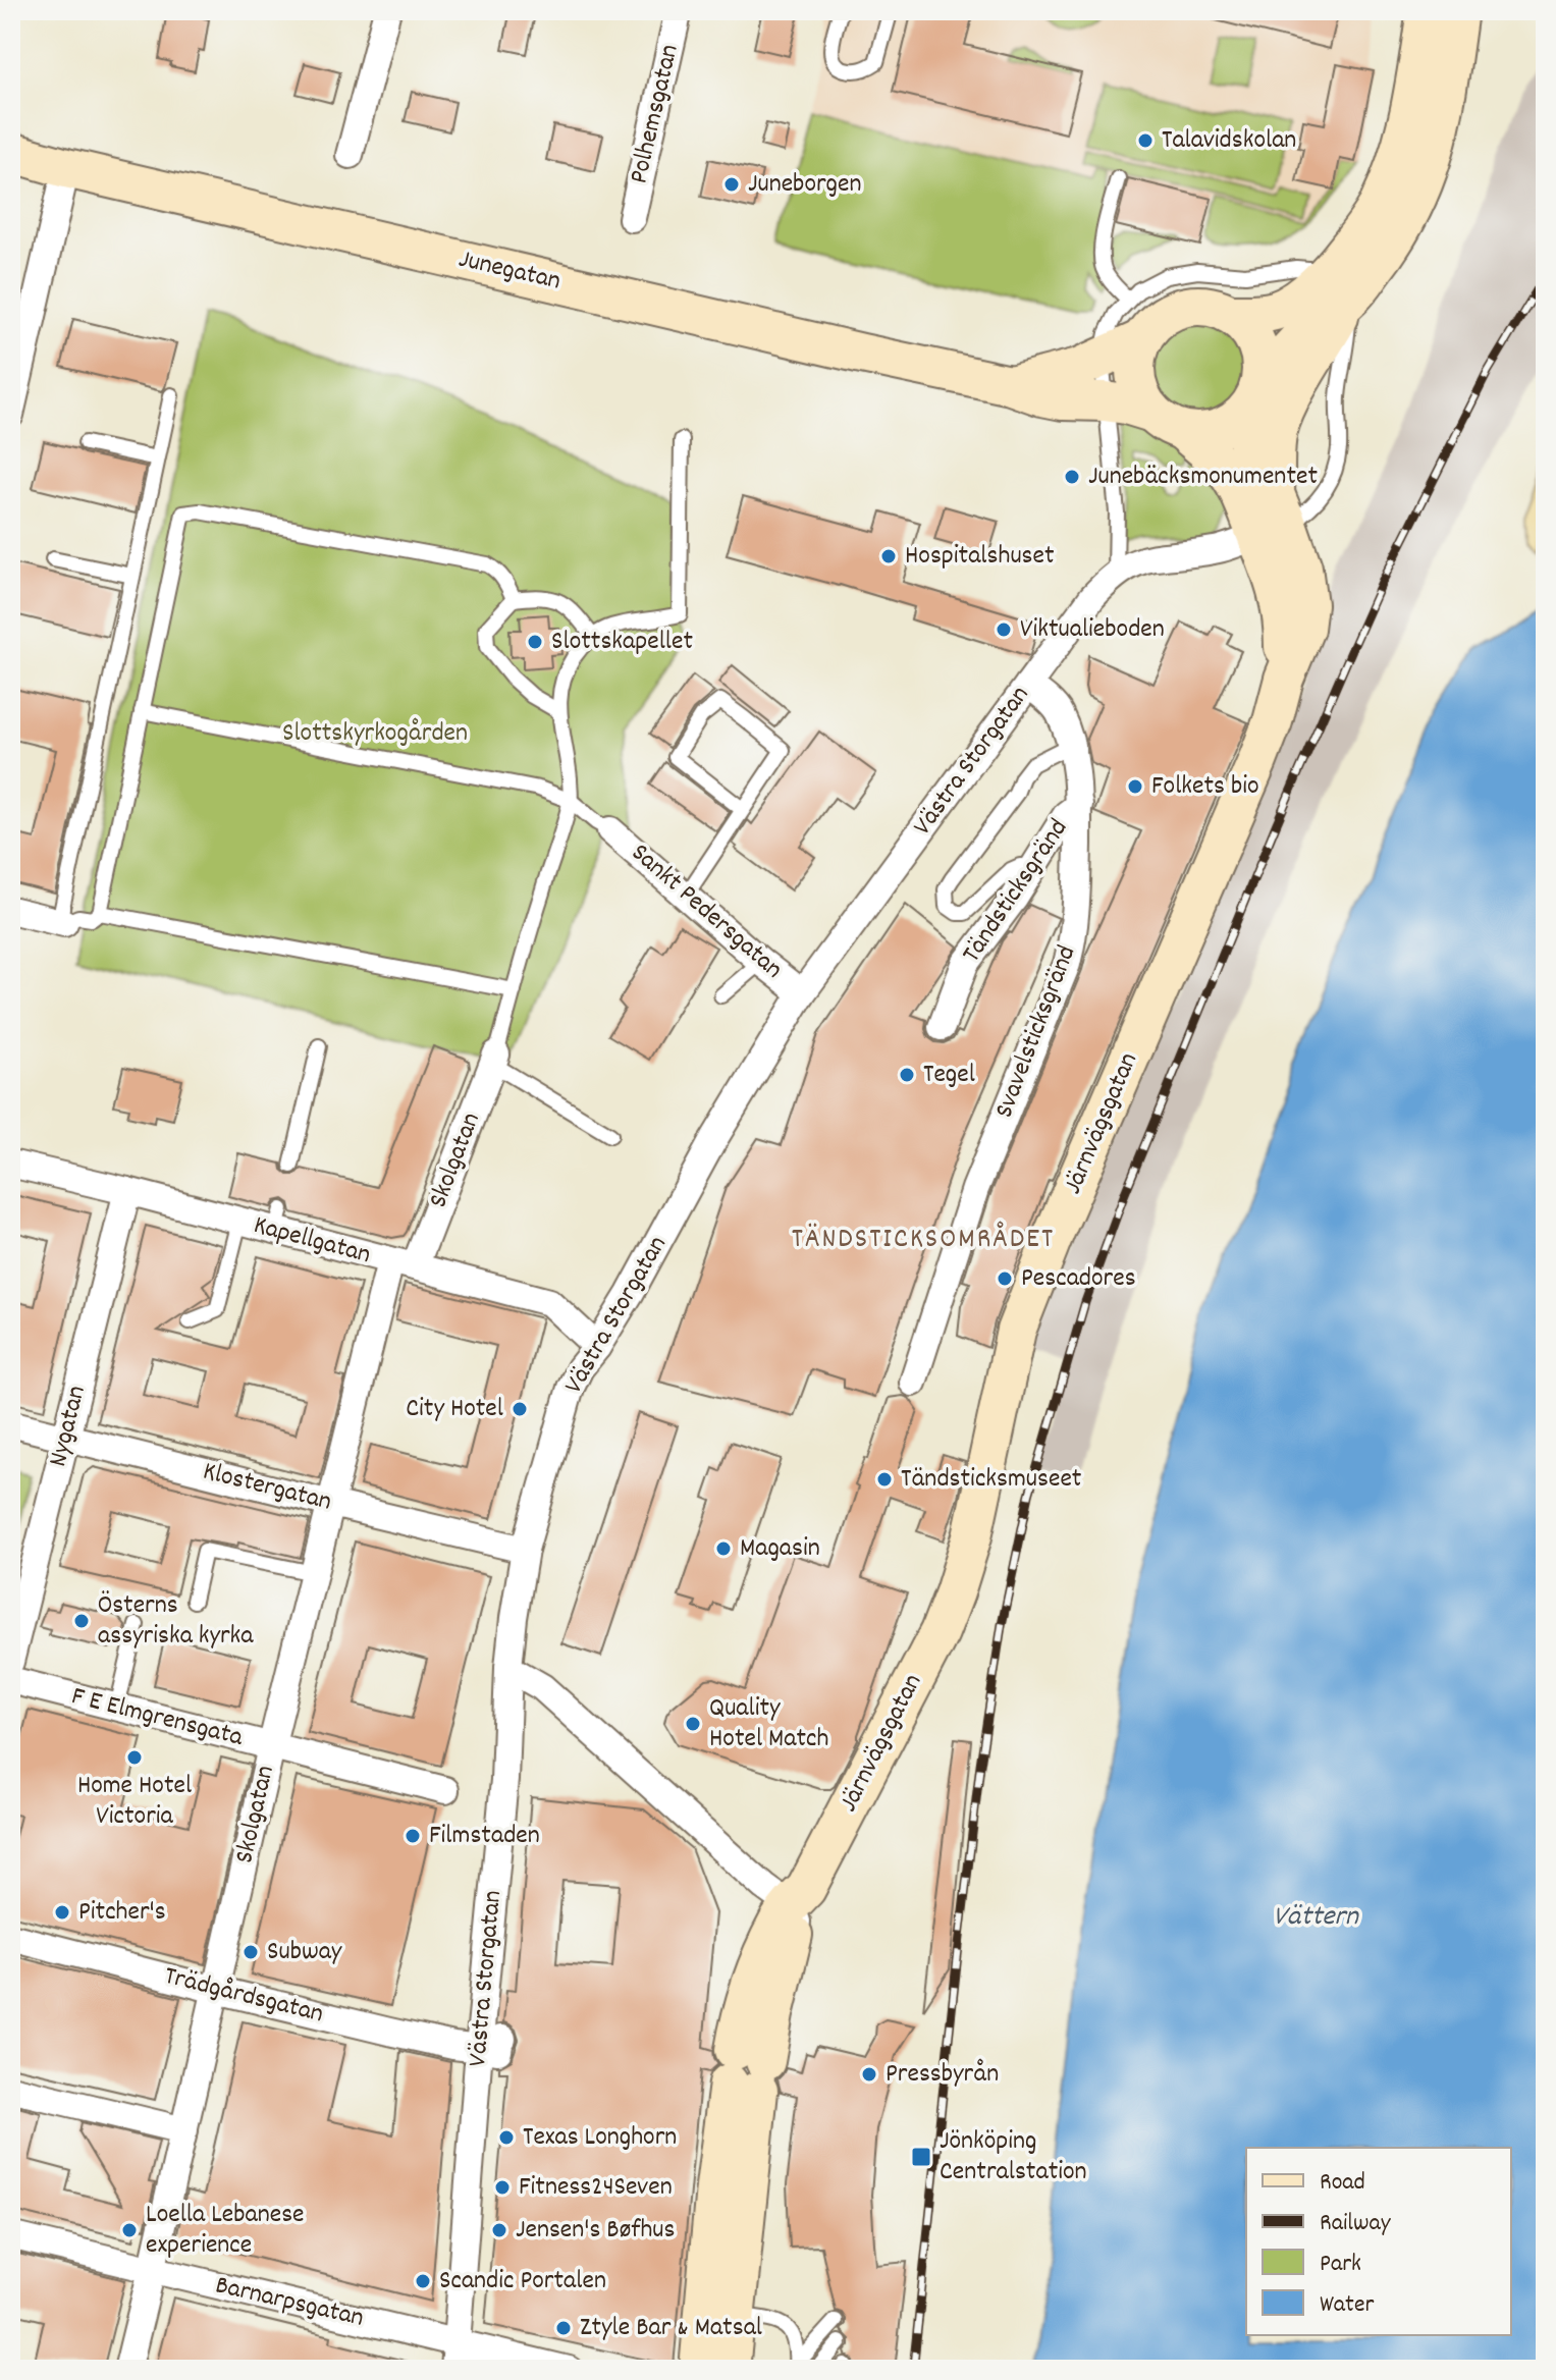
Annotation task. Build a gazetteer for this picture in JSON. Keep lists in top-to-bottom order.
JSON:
{
  "streets": {
    "street": [
      "Polhemsgatan",
      "Junegatan",
      "Västra Storgatan",
      "Tändsticksgränd",
      "Sankt Pedersgatan",
      "Svavelsticksgränd",
      "Järnvägsgatan",
      "Skolgatan",
      "Kapellgatan",
      "Nygatan",
      "Klostergatan",
      "F E Elmgrensgata",
      "Trädgårdsgatan",
      "Barnarpsgatan"
    ]
  },
  "crossings": [
    ["Junegatan", "Järnvägsgatan"],
    ["Västra Storgatan", "Sankt Pedersgatan"],
    ["Västra Storgatan", "Svavelsticksgränd"],
    ["Västra Storgatan", "Järnvägsgatan"],
    ["Västra Storgatan", "Kapellgatan"],
    ["Västra Storgatan", "Klostergatan"],
    ["Västra Storgatan", "Trädgårdsgatan"],
    ["Västra Storgatan", "Barnarpsgatan"],
    ["Tändsticksgränd", "Svavelsticksgränd"],
    ["Skolgatan", "Kapellgatan"],
    ["Skolgatan", "Klostergatan"],
    ["Skolgatan", "F E Elmgrensgata"],
    ["Skolgatan", "Trädgårdsgatan"],
    ["Skolgatan", "Barnarpsgatan"],
    ["Kapellgatan", "Nygatan"],
    ["Nygatan", "Klostergatan"]
  ],
  "districts": ["TÄNDSTICKSOMRÅDET"],
  "water": ["Vättern"],
  "parks": ["Slottskyrkogården"],
  "places": {
    "other": [
      "Talavidskolan",
      "Juneborgen",
      "Junebäcksmonumentet",
      "Hospitalshuset",
      "Viktualieboden",
      "Slottskapellet",
      "Folkets bio",
      "Tegel",
      "Pescadores",
      "City Hotel",
      "Tändsticksmuseet",
      "Magasin",
      "Österns assyriska kyrka",
      "Quality Hotel Match",
      "Home Hotel Victoria",
      "Filmstaden",
      "Pitcher's",
      "Subway",
      "Pressbyrån",
      "Texas Longhorn",
      "Fitness24Seven",
      "Loella Lebanese experience",
      "Jensen's Bøfhus",
      "Scandic Portalen",
      "Ztyle Bar & Matsal"
    ],
    "transit": ["Jönköping Centralstation"]
  },
  "legend": [
    "Road",
    "Railway",
    "Park",
    "Water"
  ]
}
